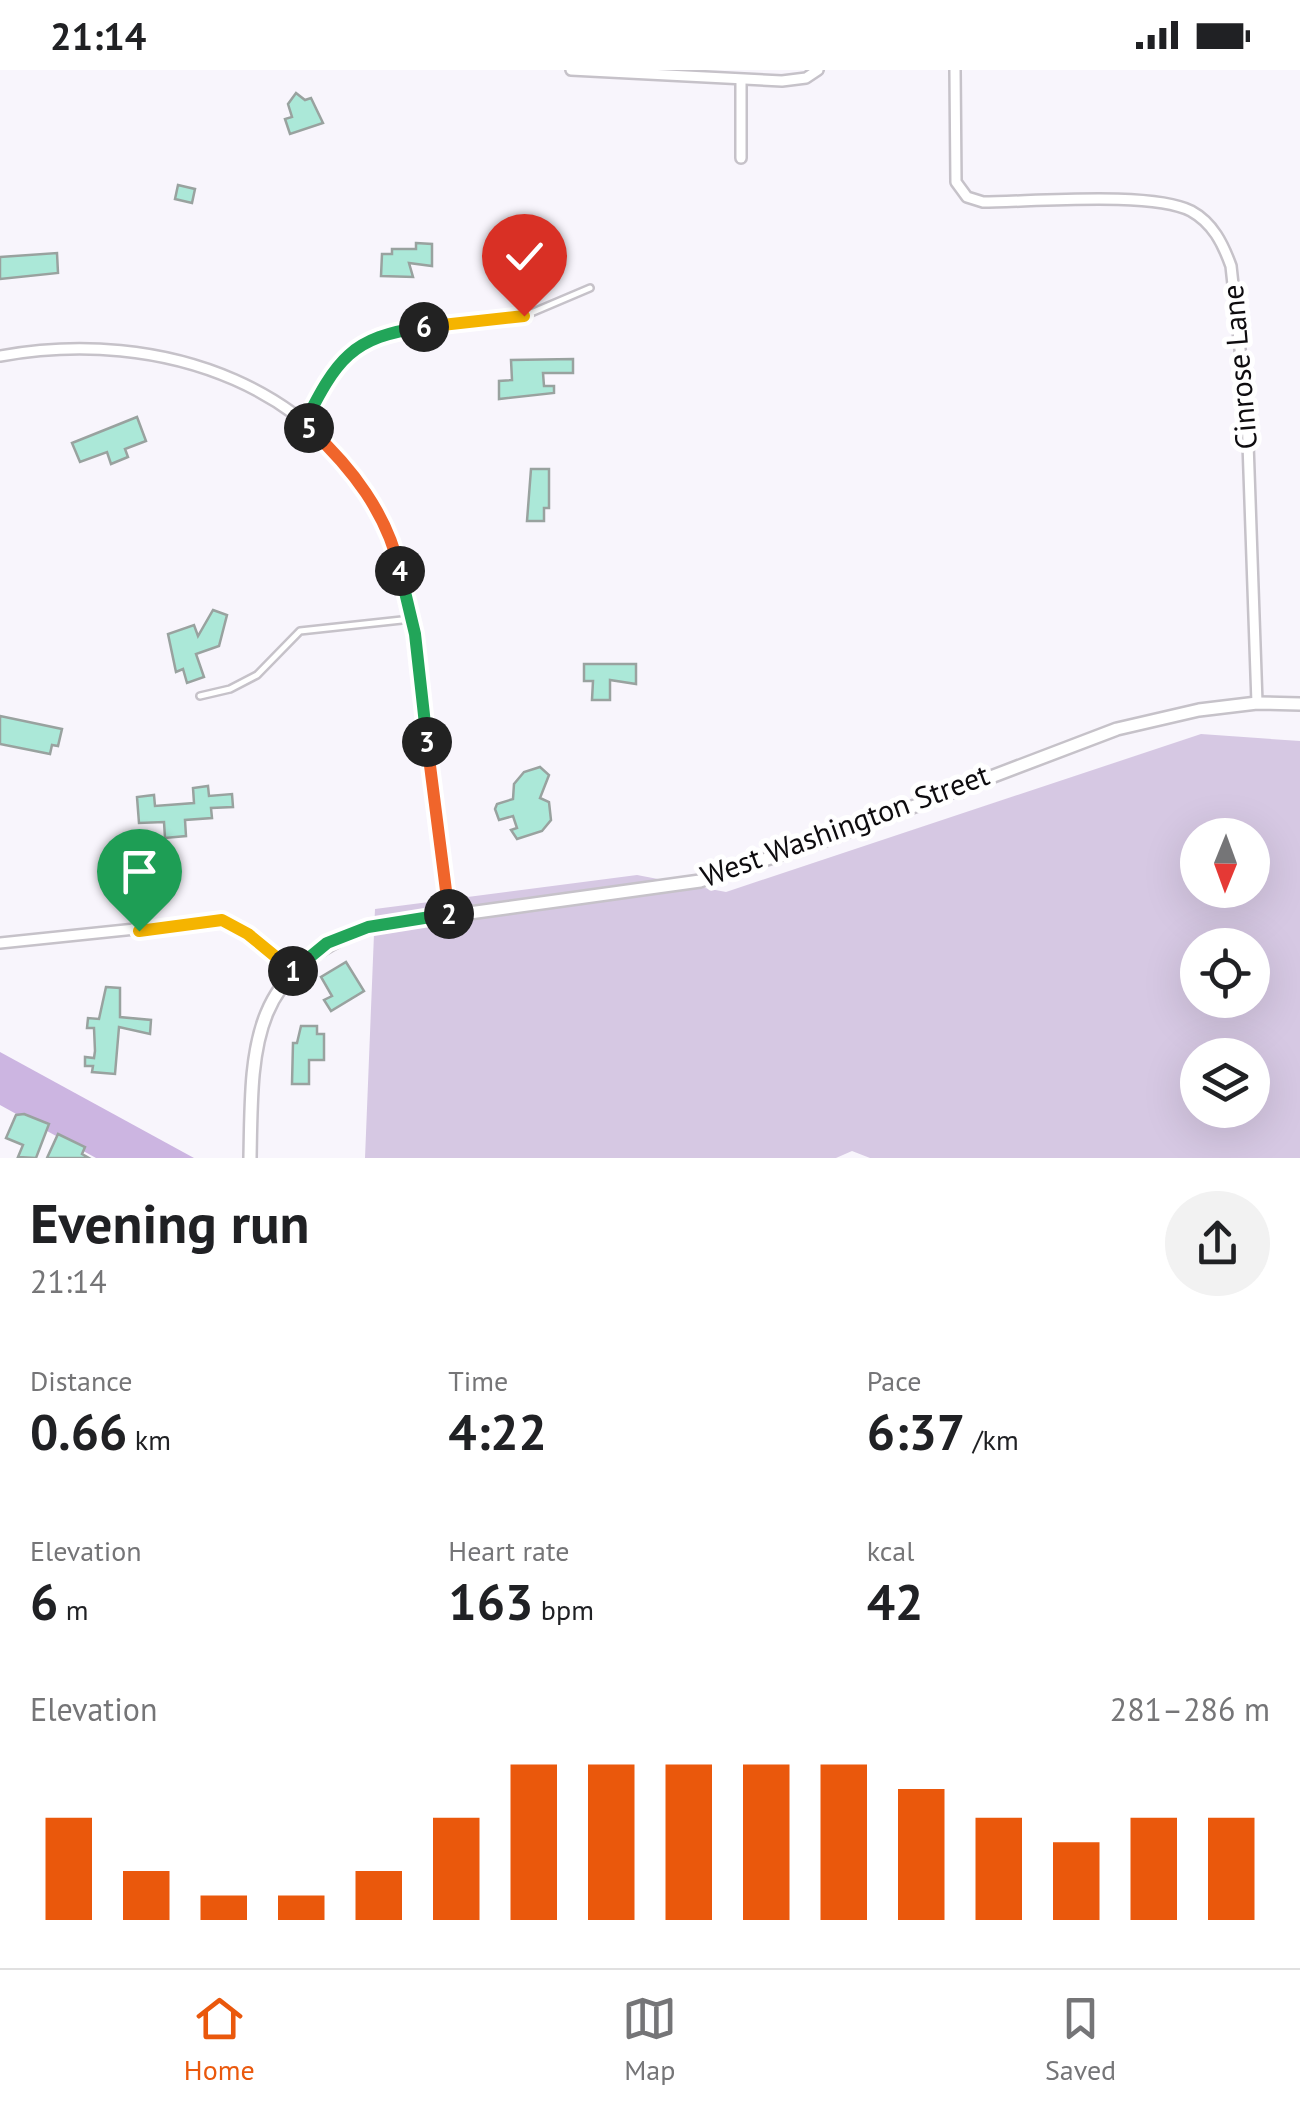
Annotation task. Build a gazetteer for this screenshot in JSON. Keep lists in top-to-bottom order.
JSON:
{
  "streets": {
    "street": ["Cinrose Lane", "West Washington Street"]
  },
  "crossings": [
    ["Cinrose Lane", "West Washington Street"]
  ],
  "north": "bottom",
  "page": {
    "status": "21:14",
    "pins": [
      "6",
      "5",
      "4",
      "3",
      "2",
      "1"
    ],
    "heading": ["Evening run", "21:14"],
    "stats": [
      ["Distance", "0.66 km"],
      ["Time", "4:22"],
      ["Pace", "6:37 /km"],
      ["Elevation", "6 m"],
      ["Heart rate", "163 bpm"],
      ["kcal", "42"]
    ],
    "chart": ["Elevation", "281–286 m"],
    "tabs": ["Home", "Map", "Saved"]
  }
}
